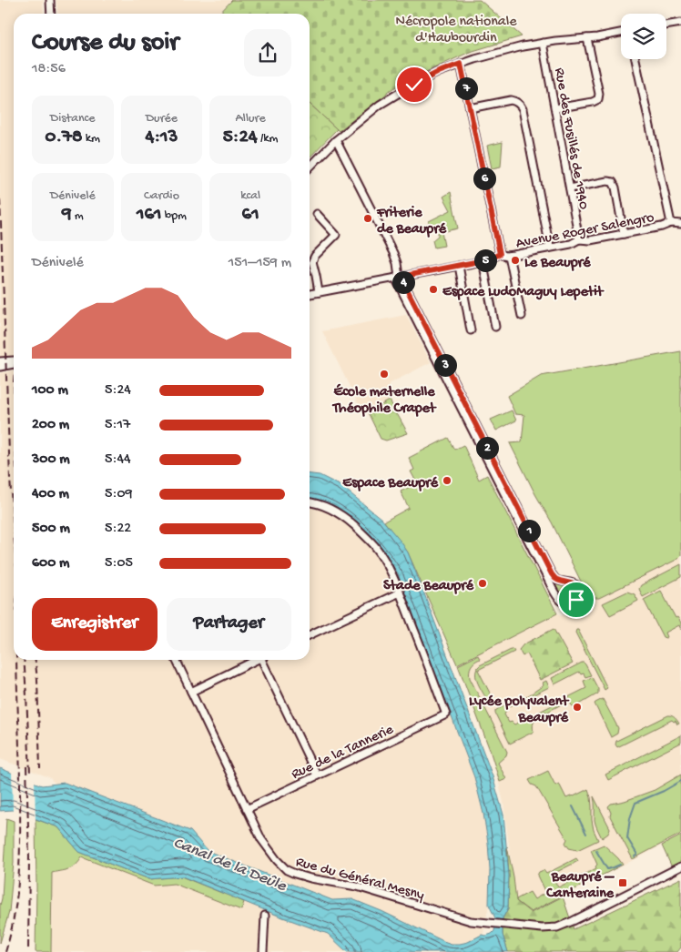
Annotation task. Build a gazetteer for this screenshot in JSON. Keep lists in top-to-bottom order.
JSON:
{
  "streets": {
    "street": [
      "Rue des Fusillés de 1940",
      "Avenue Roger Salengro",
      "Rue de la Tannerie",
      "Rue du Général Mesny"
    ]
  },
  "crossings": [
    ["Rue des Fusillés de 1940", "Avenue Roger Salengro"],
    ["Rue de la Tannerie", "Rue du Général Mesny"]
  ],
  "water": ["Canal de la Deûle"],
  "parks": ["Nécropole nationale d'Haubourdin"],
  "places": {
    "other": [
      "Friterie de Beaupré",
      "Le Beaupré",
      "Espace LudoMaguy Lepetit",
      "École maternelle Théophile Crapet",
      "Espace Beaupré",
      "Stade Beaupré",
      "Lycée polyvalent Beaupré"
    ],
    "transit": ["Beaupré – Canteraine"]
  },
  "page": {
    "heading": ["Course du soir", "18:56"],
    "pins": [
      "7",
      "6",
      "5",
      "4",
      "3",
      "2",
      "1"
    ],
    "stats": [
      ["Distance", "0.78 km"],
      ["Durée", "4:13"],
      ["Allure", "5:24 /km"],
      ["Dénivelé", "9 m"],
      ["Cardio", "161 bpm"],
      ["kcal", "61"]
    ],
    "chart": ["Dénivelé", "151–159 m"],
    "list": [
      {
        "name": "100 m",
        "note": "5:24"
      },
      {
        "name": "200 m",
        "note": "5:17"
      },
      {
        "name": "300 m",
        "note": "5:44"
      },
      {
        "name": "400 m",
        "note": "5:09"
      },
      {
        "name": "500 m",
        "note": "5:22"
      },
      {
        "name": "600 m",
        "note": "5:05"
      }
    ],
    "buttons": ["Enregistrer", "Partager"]
  }
}
